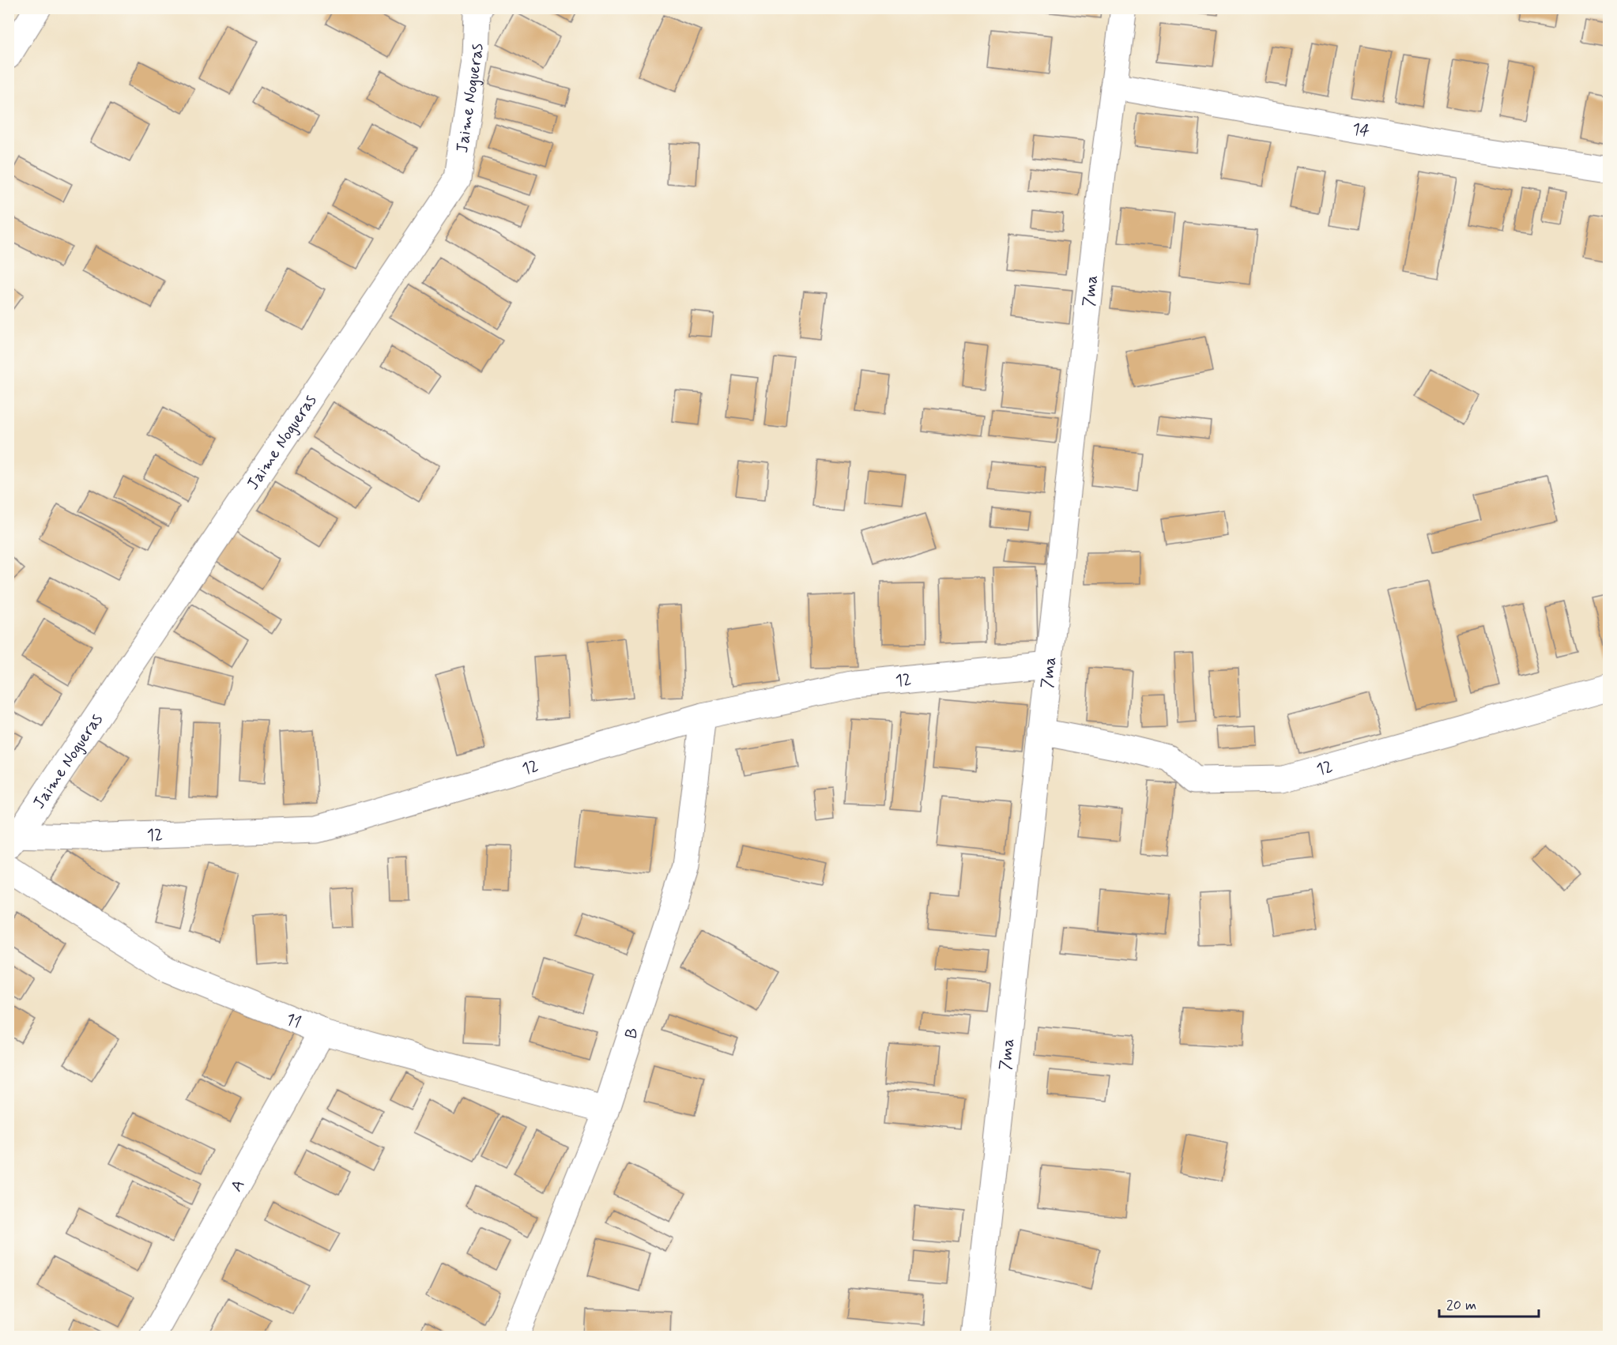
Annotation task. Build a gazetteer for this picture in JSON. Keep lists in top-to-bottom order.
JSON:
{
  "streets": {
    "street": [
      "Jaime Nogueras",
      "14",
      "7ma",
      "12",
      "11",
      "B",
      "A"
    ]
  },
  "crossings": [
    ["Jaime Nogueras", "12"],
    ["14", "7ma"],
    ["7ma", "12"],
    ["12", "B"],
    ["11", "B"],
    ["11", "A"]
  ],
  "scale_bar": "20 m"
}
